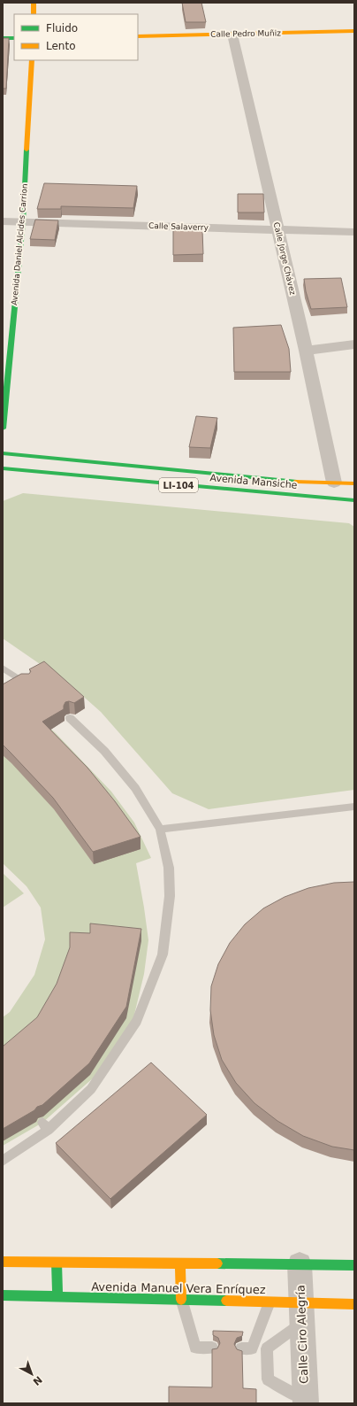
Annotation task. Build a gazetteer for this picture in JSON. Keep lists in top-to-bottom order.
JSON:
{
  "streets": {
    "main road": [
      "Calle Pedro Muñiz",
      "Avenida Daniel Alcides Carrion",
      "Avenida Mansiche",
      "LI-104",
      "Avenida Manuel Vera Enríquez"
    ],
    "street": ["Calle Salaverry", "Calle Jorge Chávez", "Calle Ciro Alegría"]
  },
  "crossings": [
    ["Calle Pedro Muñiz", "Calle Jorge Chávez"],
    ["Calle Salaverry", "Avenida Daniel Alcides Carrion"],
    ["Calle Salaverry", "Calle Jorge Chávez"],
    ["Calle Jorge Chávez", "Avenida Mansiche"],
    ["Avenida Manuel Vera Enríquez", "Calle Ciro Alegría"]
  ],
  "legend": ["Fluido", "Lento"],
  "north": "bottom right"
}
